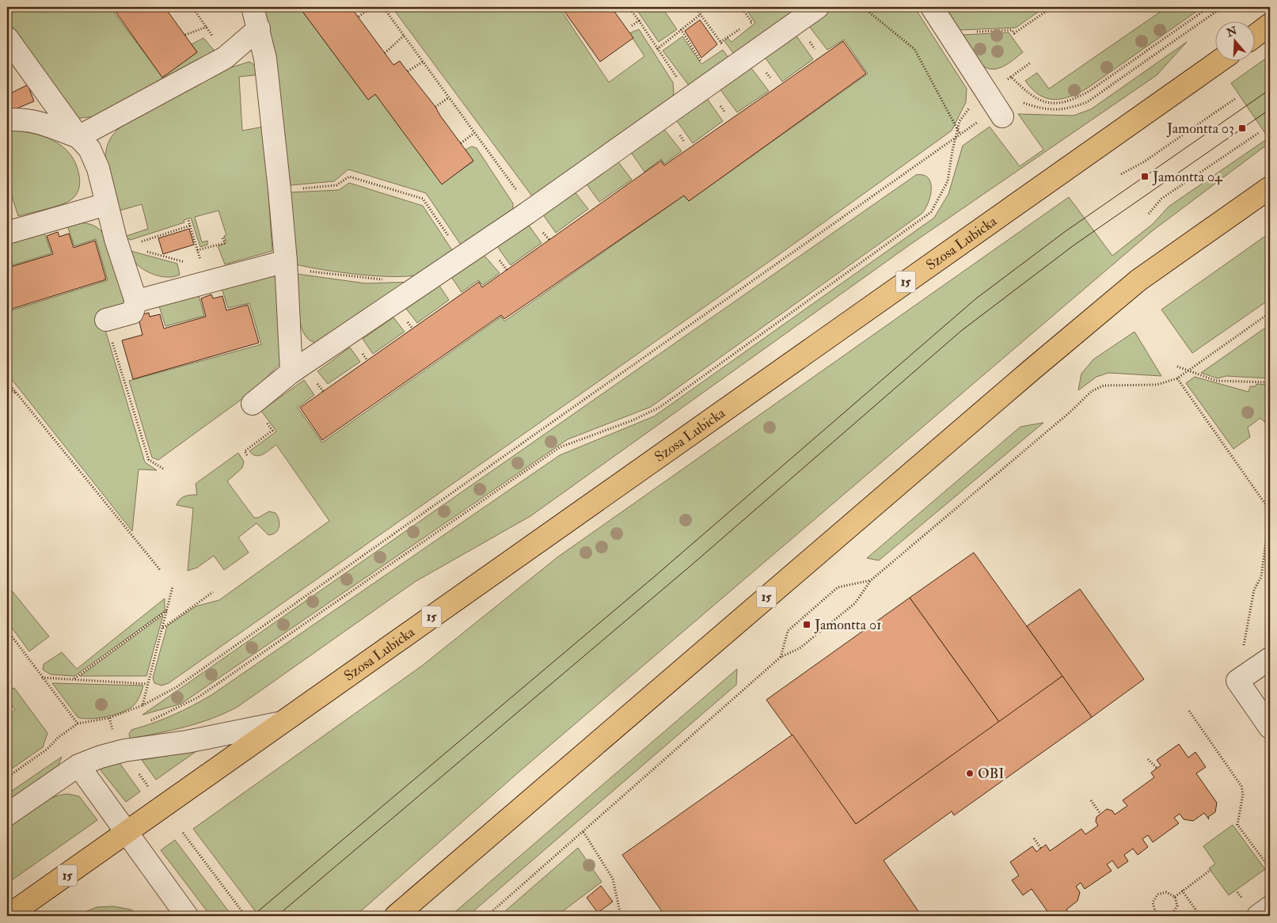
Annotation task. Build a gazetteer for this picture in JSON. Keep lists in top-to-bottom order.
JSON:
{
  "streets": {
    "main road": ["Szosa Lubicka", "15"]
  },
  "crossings": [
    ["Szosa Lubicka", "15"]
  ],
  "places": {
    "transit": ["Jamontta 03", "Jamontta 04", "Jamontta 01"],
    "other": ["OBI"]
  },
  "north": "top"
}
